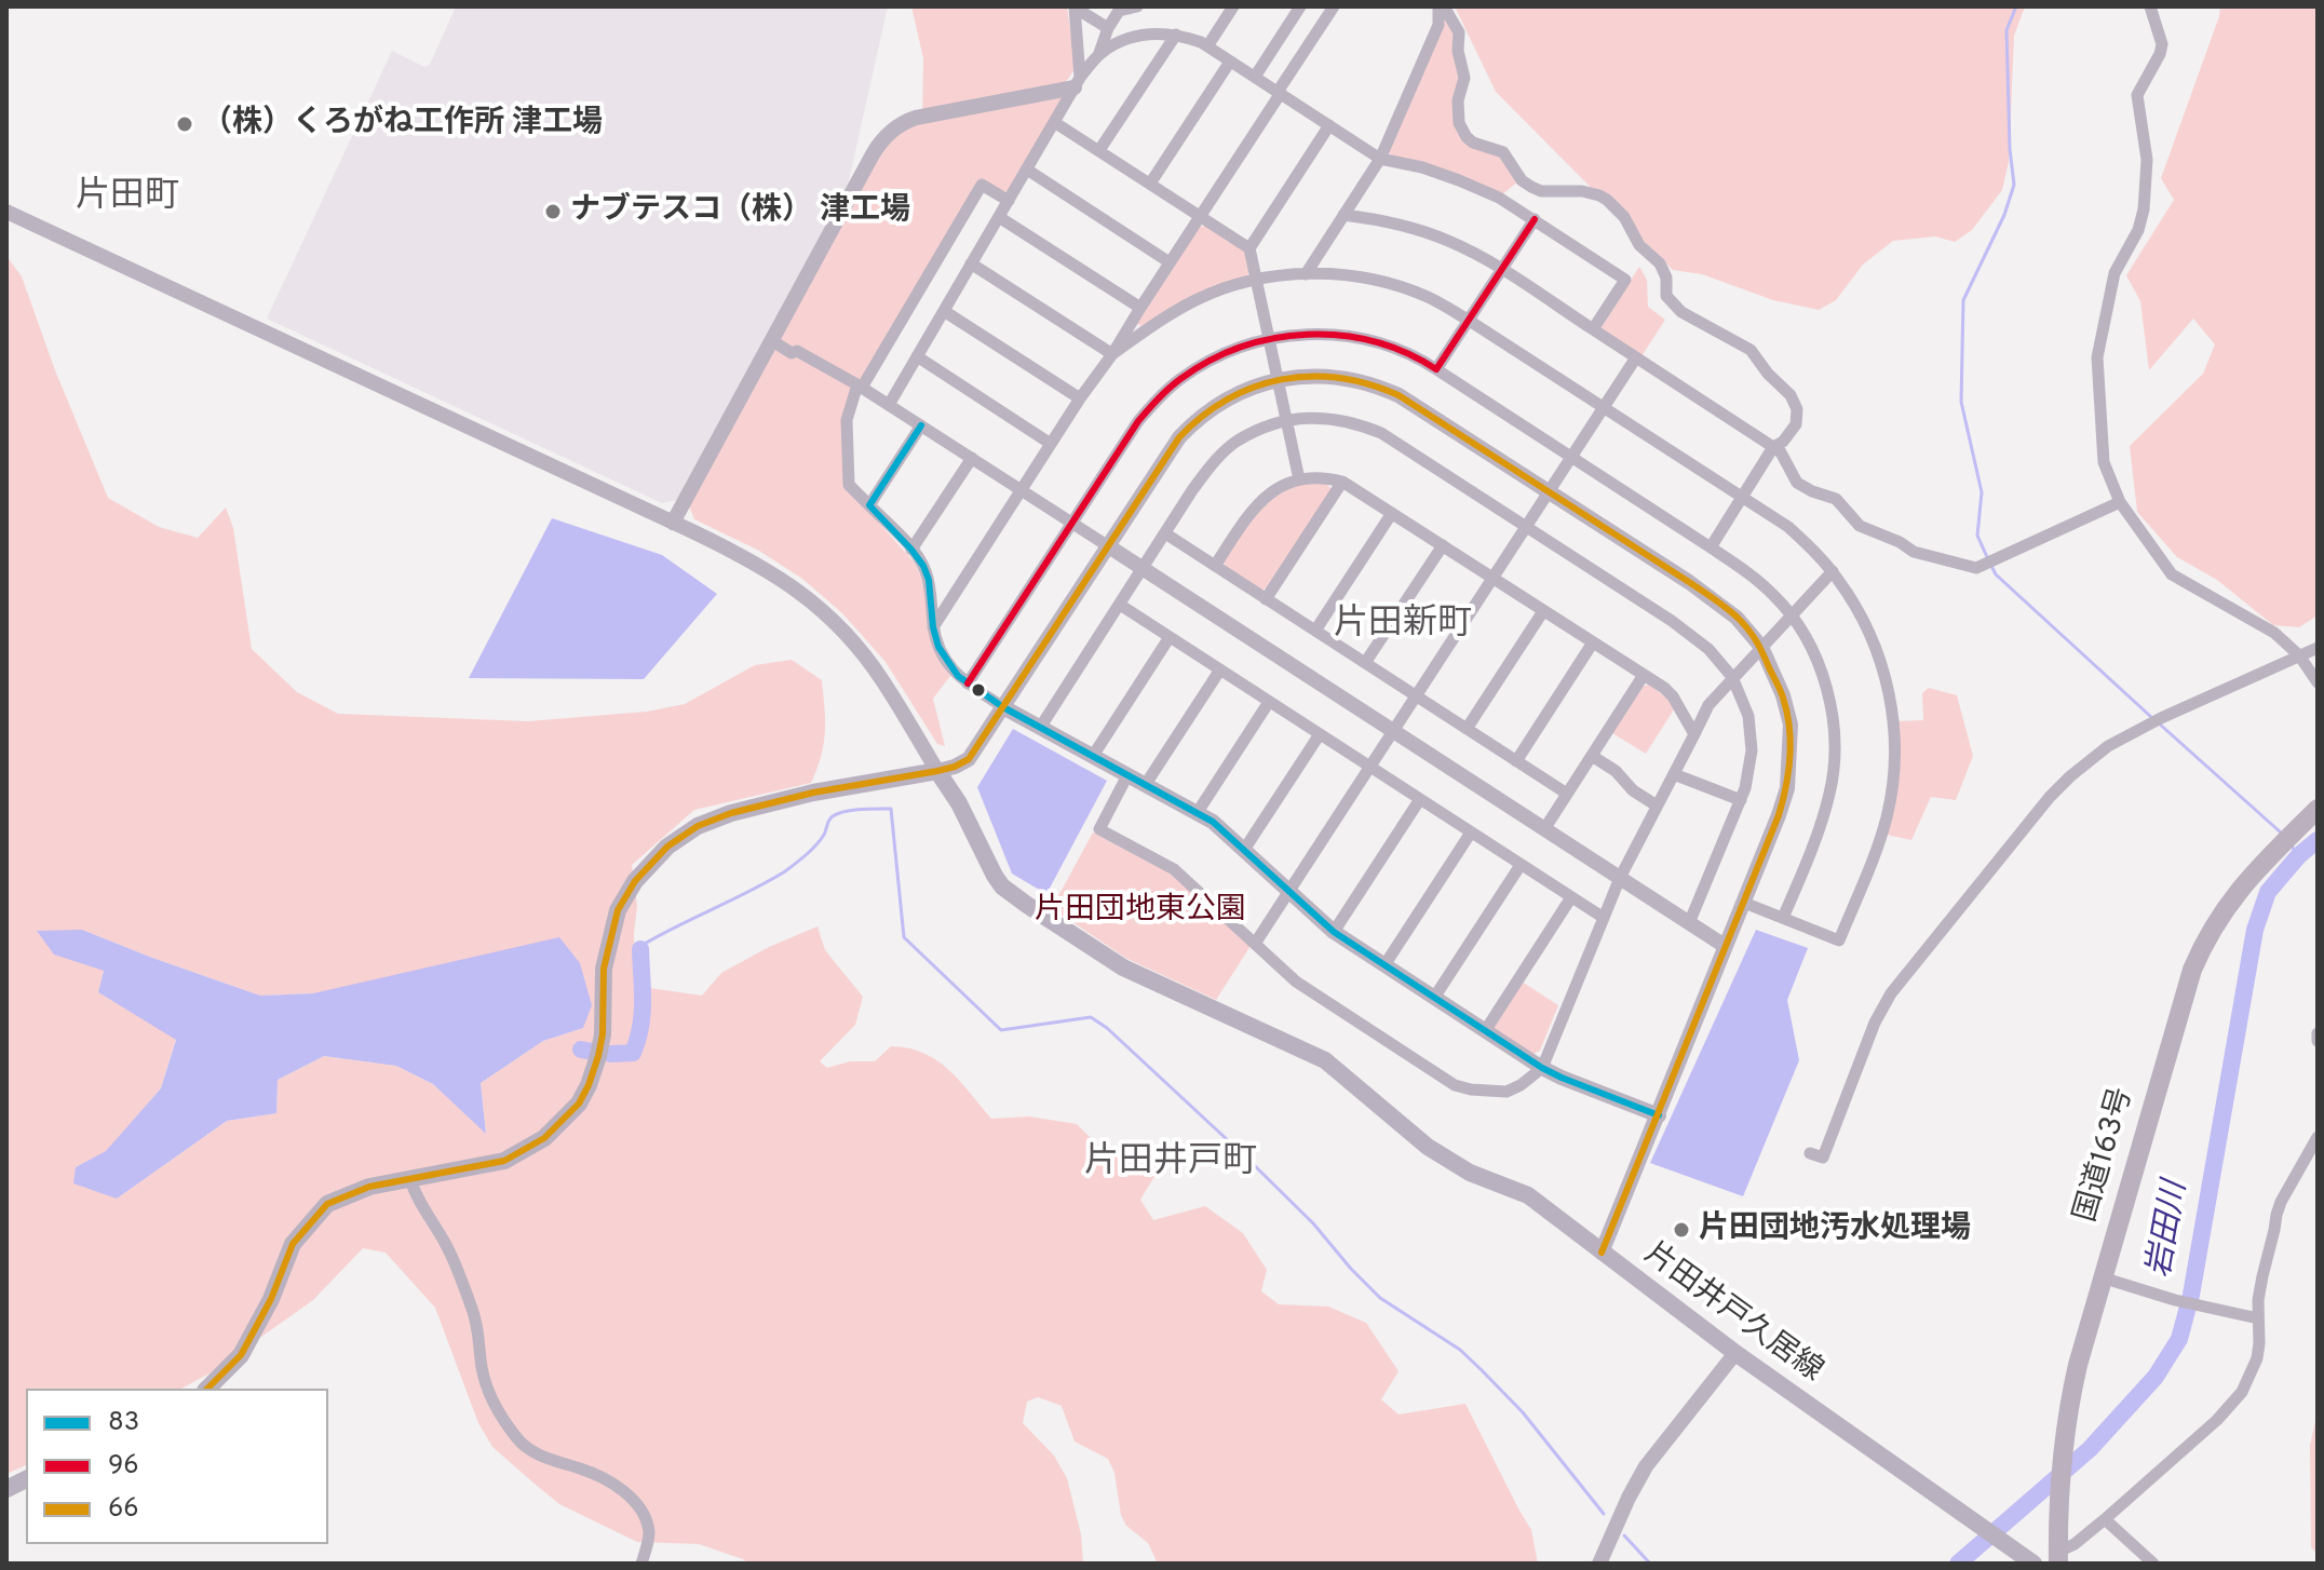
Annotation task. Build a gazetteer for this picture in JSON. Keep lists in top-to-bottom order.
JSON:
{
  "streets": {
    "highway": ["国道163号"],
    "main road": ["片田井戸久居線"]
  },
  "districts": ["片田町", "片田新町", "片田井戸町"],
  "water": ["岩田川"],
  "parks": ["片田団地東公園"],
  "places": ["（株）くろがね工作所 津工場", "ナブテスコ（株） 津工場", "片田団地汚水処理場"],
  "lines": ["transit line 96", "transit line 66", "transit line 83"],
  "legend": ["83", "96", "66"]
}
